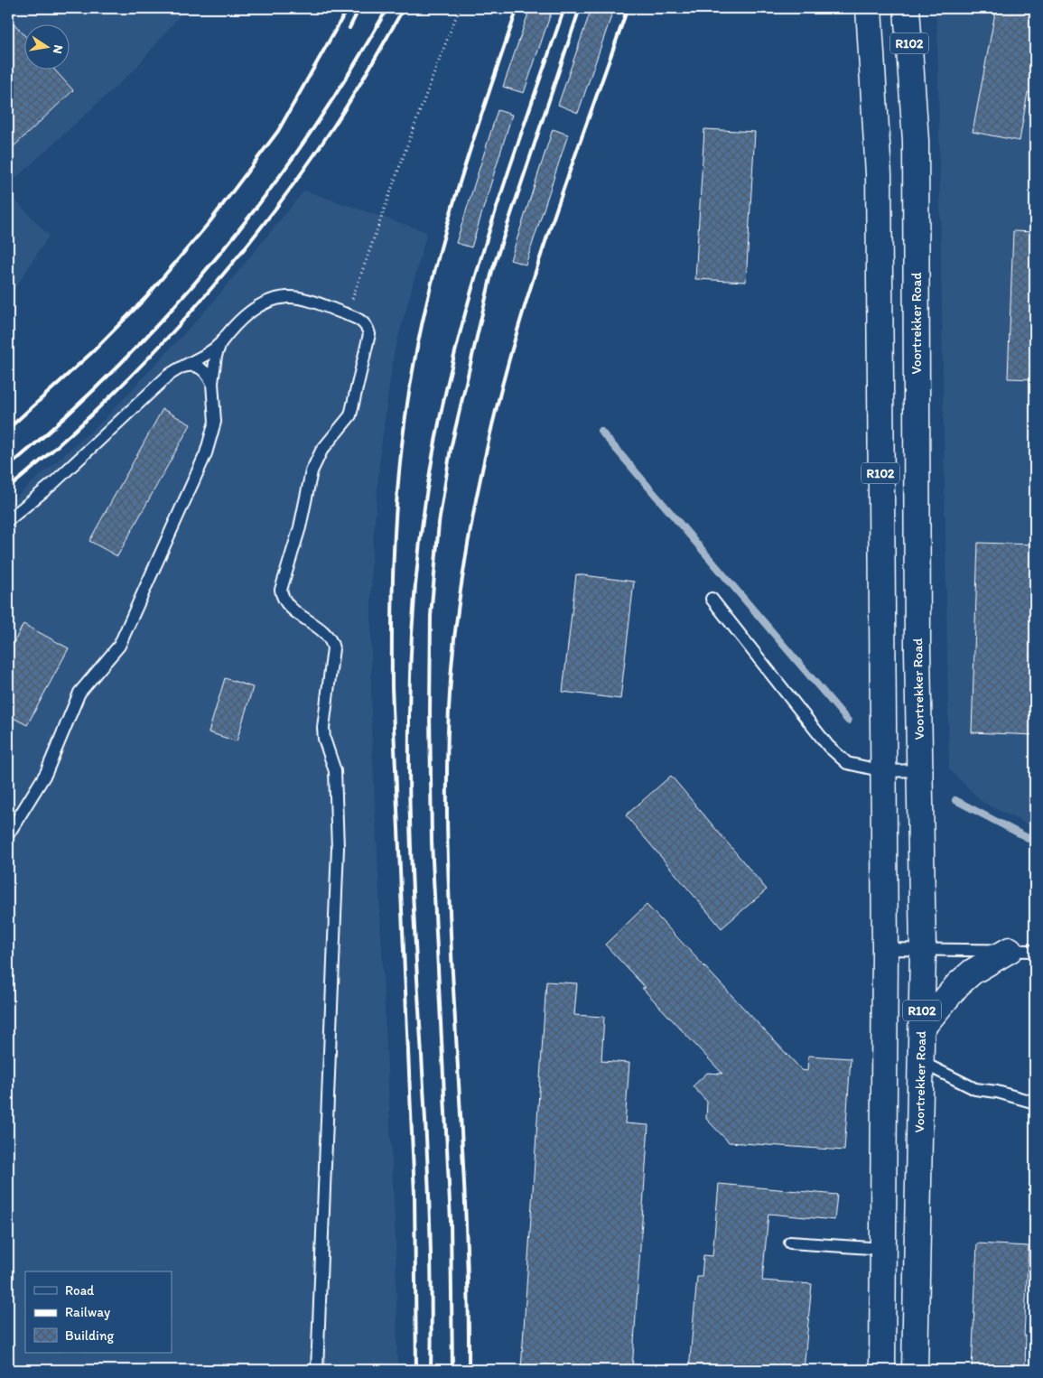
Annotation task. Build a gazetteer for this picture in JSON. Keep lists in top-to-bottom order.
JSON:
{
  "streets": {
    "main road": ["R102", "Voortrekker Road"]
  },
  "legend": ["Road", "Railway", "Building"],
  "north": "right"
}
